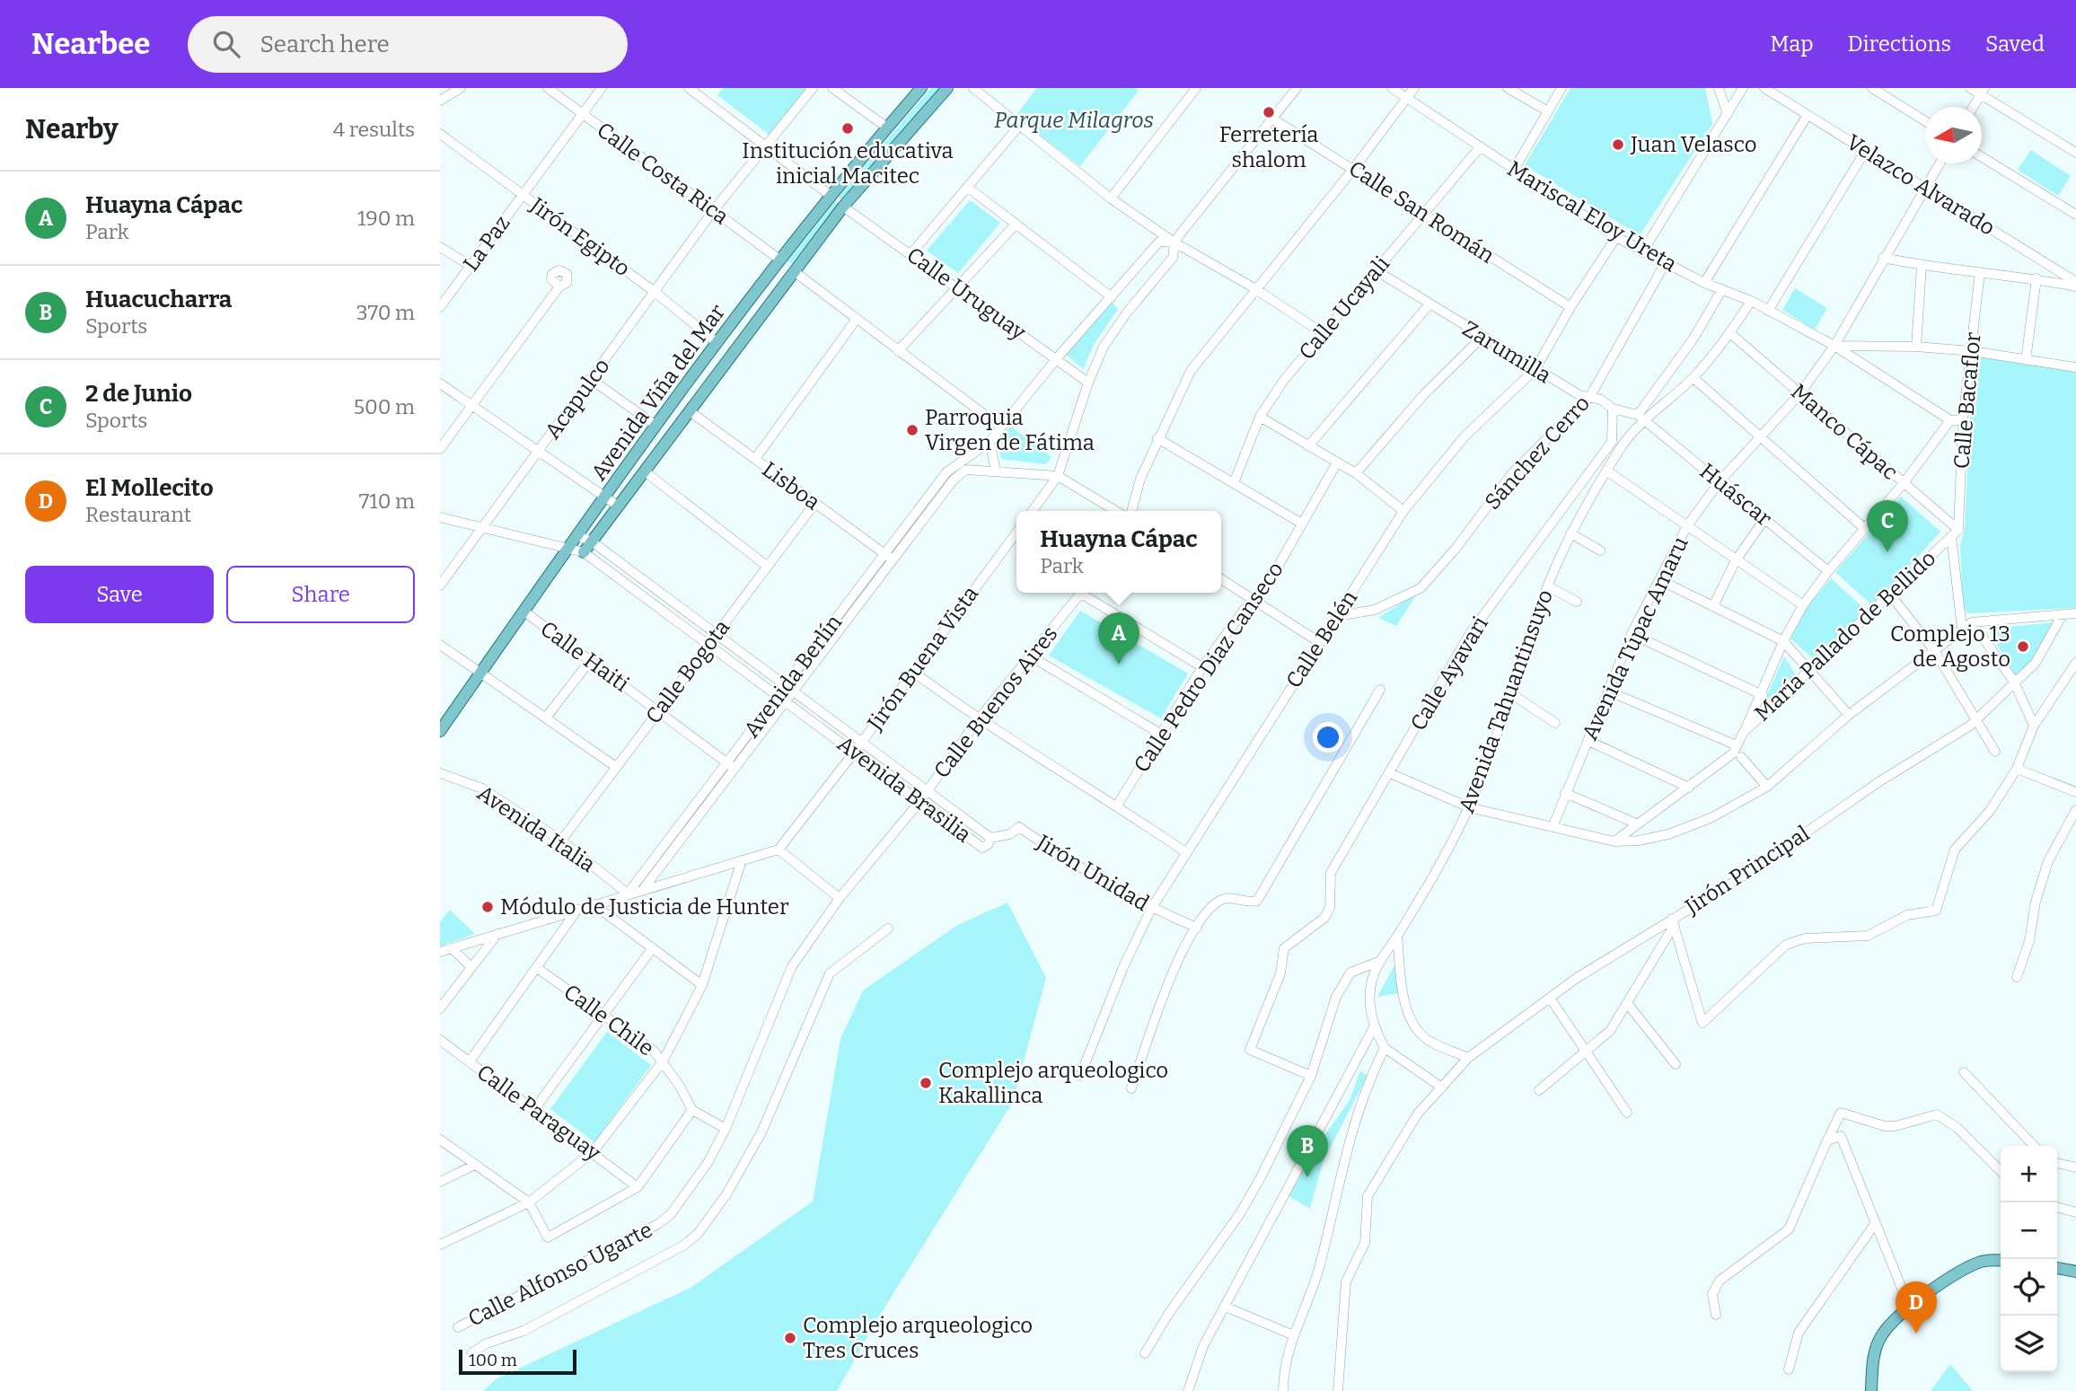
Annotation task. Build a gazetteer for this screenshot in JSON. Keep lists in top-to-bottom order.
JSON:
{
  "streets": {
    "main road": ["Avenida Viña del Mar"],
    "street": [
      "Calle Costa Rica",
      "Velazco Alvarado",
      "Calle San Román",
      "Mariscal Eloy Ureta",
      "Jirón Egipto",
      "La Paz",
      "Calle Uruguay",
      "Calle Ucayali",
      "Zarumilla",
      "Acapulco",
      "Calle Bacaflor",
      "Manco Cápac",
      "Sánchez Cerro",
      "Lisboa",
      "Huáscar",
      "María Pallado de Bellido",
      "Avenida Túpac Amaru",
      "Calle Belén",
      "Calle Haiti",
      "Jirón Buena Vista",
      "Calle Pedro Diaz Canseco",
      "Calle Bogota",
      "Calle Ayavari",
      "Avenida Berlín",
      "Avenida Tahuantinsuyo",
      "Calle Buenos Aires",
      "Avenida Brasilia",
      "Avenida Italia",
      "Jirón Principal",
      "Jirón Unidad",
      "Calle Chile",
      "Calle Paraguay",
      "Calle Alfonso Ugarte"
    ]
  },
  "crossings": [
    ["Calle Costa Rica", "La Paz"],
    ["Calle Costa Rica", "Avenida Viña del Mar"],
    ["Calle Costa Rica", "Acapulco"],
    ["Velazco Alvarado", "Avenida Túpac Amaru"],
    ["Calle San Román", "Calle Ucayali"],
    ["Calle San Román", "Calle Belén"],
    ["Mariscal Eloy Ureta", "Calle Ucayali"],
    ["Mariscal Eloy Ureta", "Sánchez Cerro"],
    ["Mariscal Eloy Ureta", "Avenida Túpac Amaru"],
    ["Mariscal Eloy Ureta", "Calle Belén"],
    ["Mariscal Eloy Ureta", "Avenida Tahuantinsuyo"],
    ["Jirón Egipto", "La Paz"],
    ["Jirón Egipto", "Avenida Viña del Mar"],
    ["Jirón Egipto", "Acapulco"],
    ["Calle Uruguay", "Avenida Viña del Mar"],
    ["Calle Ucayali", "Zarumilla"],
    ["Zarumilla", "Sánchez Cerro"],
    ["Zarumilla", "Huáscar"],
    ["Zarumilla", "Calle Belén"],
    ["Zarumilla", "Avenida Tahuantinsuyo"],
    ["Avenida Viña del Mar", "Lisboa"],
    ["Avenida Viña del Mar", "Calle Haiti"],
    ["Avenida Viña del Mar", "Avenida Brasilia"],
    ["Acapulco", "Avenida Brasilia"],
    ["Calle Bacaflor", "Manco Cápac"],
    ["Calle Bacaflor", "María Pallado de Bellido"],
    ["Manco Cápac", "María Pallado de Bellido"],
    ["Manco Cápac", "Avenida Túpac Amaru"],
    ["Manco Cápac", "Avenida Tahuantinsuyo"],
    ["Sánchez Cerro", "Calle Belén"],
    ["Lisboa", "Calle Bogota"],
    ["Lisboa", "Avenida Berlín"],
    ["Huáscar", "Avenida Túpac Amaru"],
    ["Huáscar", "Avenida Tahuantinsuyo"],
    ["Calle Belén", "Jirón Unidad"],
    ["Calle Haiti", "Calle Bogota"],
    ["Calle Haiti", "Avenida Berlín"],
    ["Jirón Buena Vista", "Avenida Brasilia"],
    ["Calle Bogota", "Avenida Brasilia"],
    ["Calle Bogota", "Avenida Italia"],
    ["Avenida Berlín", "Avenida Brasilia"],
    ["Avenida Berlín", "Avenida Italia"],
    ["Calle Buenos Aires", "Avenida Brasilia"],
    ["Calle Buenos Aires", "Calle Chile"],
    ["Calle Buenos Aires", "Calle Alfonso Ugarte"],
    ["Avenida Brasilia", "Jirón Unidad"],
    ["Calle Chile", "Calle Alfonso Ugarte"]
  ],
  "parks": ["Parque Milagros"],
  "places": [
    "Ferretería shalom",
    "Institución educativa inicial Macitec",
    "Juan Velasco",
    "Parroquia Virgen de Fátima",
    "Complejo 13 de Agosto",
    "Módulo de Justicia de Hunter",
    "Complejo arqueologico Kakallinca",
    "Complejo arqueologico Tres Cruces"
  ],
  "scale_bar": "100 m",
  "north": "left",
  "page": {
    "header": "Nearbee",
    "search": "Search here",
    "nav": ["Map", "Directions", "Saved"],
    "heading": ["Nearby", "4 results"],
    "list": [
      {
        "mark": "A",
        "name": "Huayna Cápac",
        "note": "Park",
        "value": "190 m"
      },
      {
        "mark": "B",
        "name": "Huacucharra",
        "note": "Sports",
        "value": "370 m"
      },
      {
        "mark": "C",
        "name": "2 de Junio",
        "note": "Sports",
        "value": "500 m"
      },
      {
        "mark": "D",
        "name": "El Mollecito",
        "note": "Restaurant",
        "value": "710 m"
      }
    ],
    "pins": [
      "C",
      "A",
      "B",
      "D"
    ],
    "popup": ["Huayna Cápac", "Park"],
    "buttons": ["Save", "Share"],
    "map_buttons": ["+", "−"],
    "scale": "100 m"
  }
}
